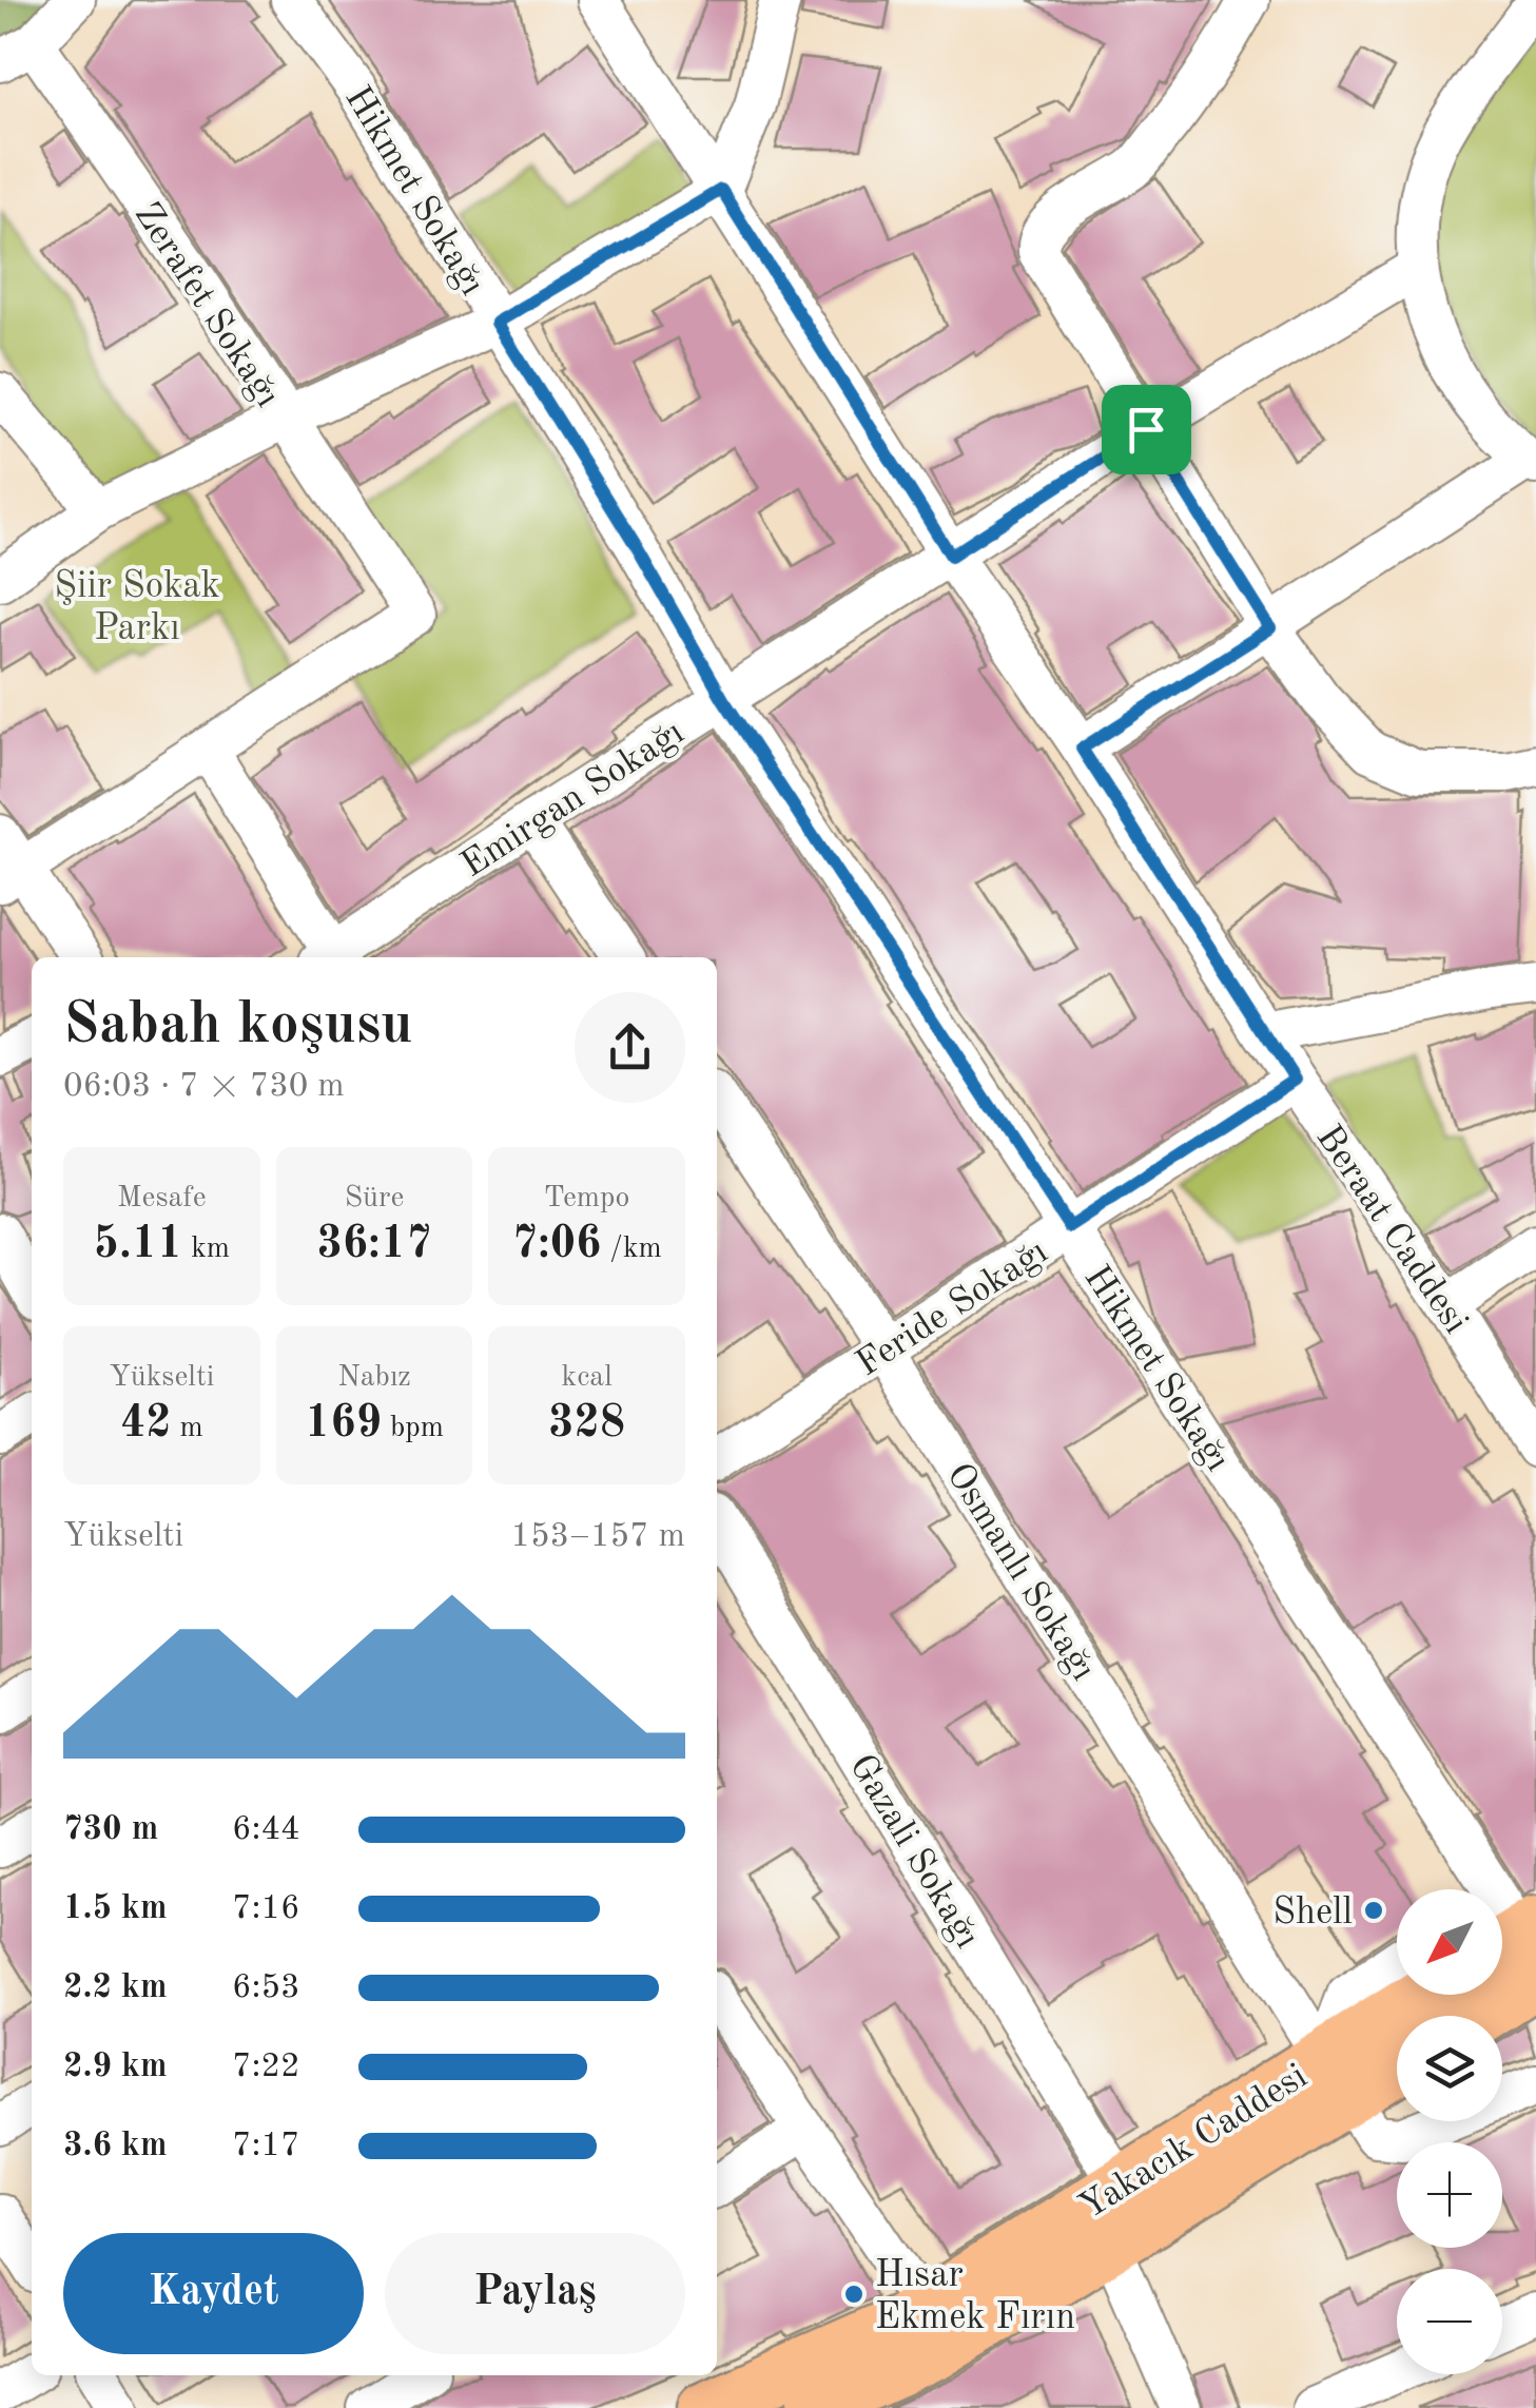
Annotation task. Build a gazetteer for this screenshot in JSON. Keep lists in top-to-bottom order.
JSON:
{
  "streets": {
    "main road": ["Yakacık Caddesi"],
    "street": [
      "Hikmet Sokağı",
      "Zerafet Sokağı",
      "Emirgan Sokağı",
      "Beraat Caddesi",
      "Feride Sokağı",
      "Osmanlı Sokağı",
      "Gazali Sokağı"
    ]
  },
  "crossings": [
    ["Hikmet Sokağı", "Emirgan Sokağı"],
    ["Hikmet Sokağı", "Feride Sokağı"],
    ["Emirgan Sokağı", "Beraat Caddesi"],
    ["Beraat Caddesi", "Feride Sokağı"],
    ["Feride Sokağı", "Osmanlı Sokağı"],
    ["Osmanlı Sokağı", "Yakacık Caddesi"],
    ["Gazali Sokağı", "Yakacık Caddesi"]
  ],
  "parks": ["Şiir Sokak Parkı"],
  "places": ["Shell", "Hısar Ekmek Fırın"],
  "north": "bottom left",
  "page": {
    "heading": ["Sabah koşusu", "06:03 · 7 × 730 m"],
    "stats": [
      ["Mesafe", "5.11 km"],
      ["Süre", "36:17"],
      ["Tempo", "7:06 /km"],
      ["Yükselti", "42 m"],
      ["Nabız", "169 bpm"],
      ["kcal", "328"]
    ],
    "chart": ["Yükselti", "153–157 m"],
    "list": [
      {
        "name": "730 m",
        "note": "6:44"
      },
      {
        "name": "1.5 km",
        "note": "7:16"
      },
      {
        "name": "2.2 km",
        "note": "6:53"
      },
      {
        "name": "2.9 km",
        "note": "7:22"
      },
      {
        "name": "3.6 km",
        "note": "7:17"
      }
    ],
    "map_buttons": ["+", "−"],
    "buttons": ["Kaydet", "Paylaş"]
  }
}
